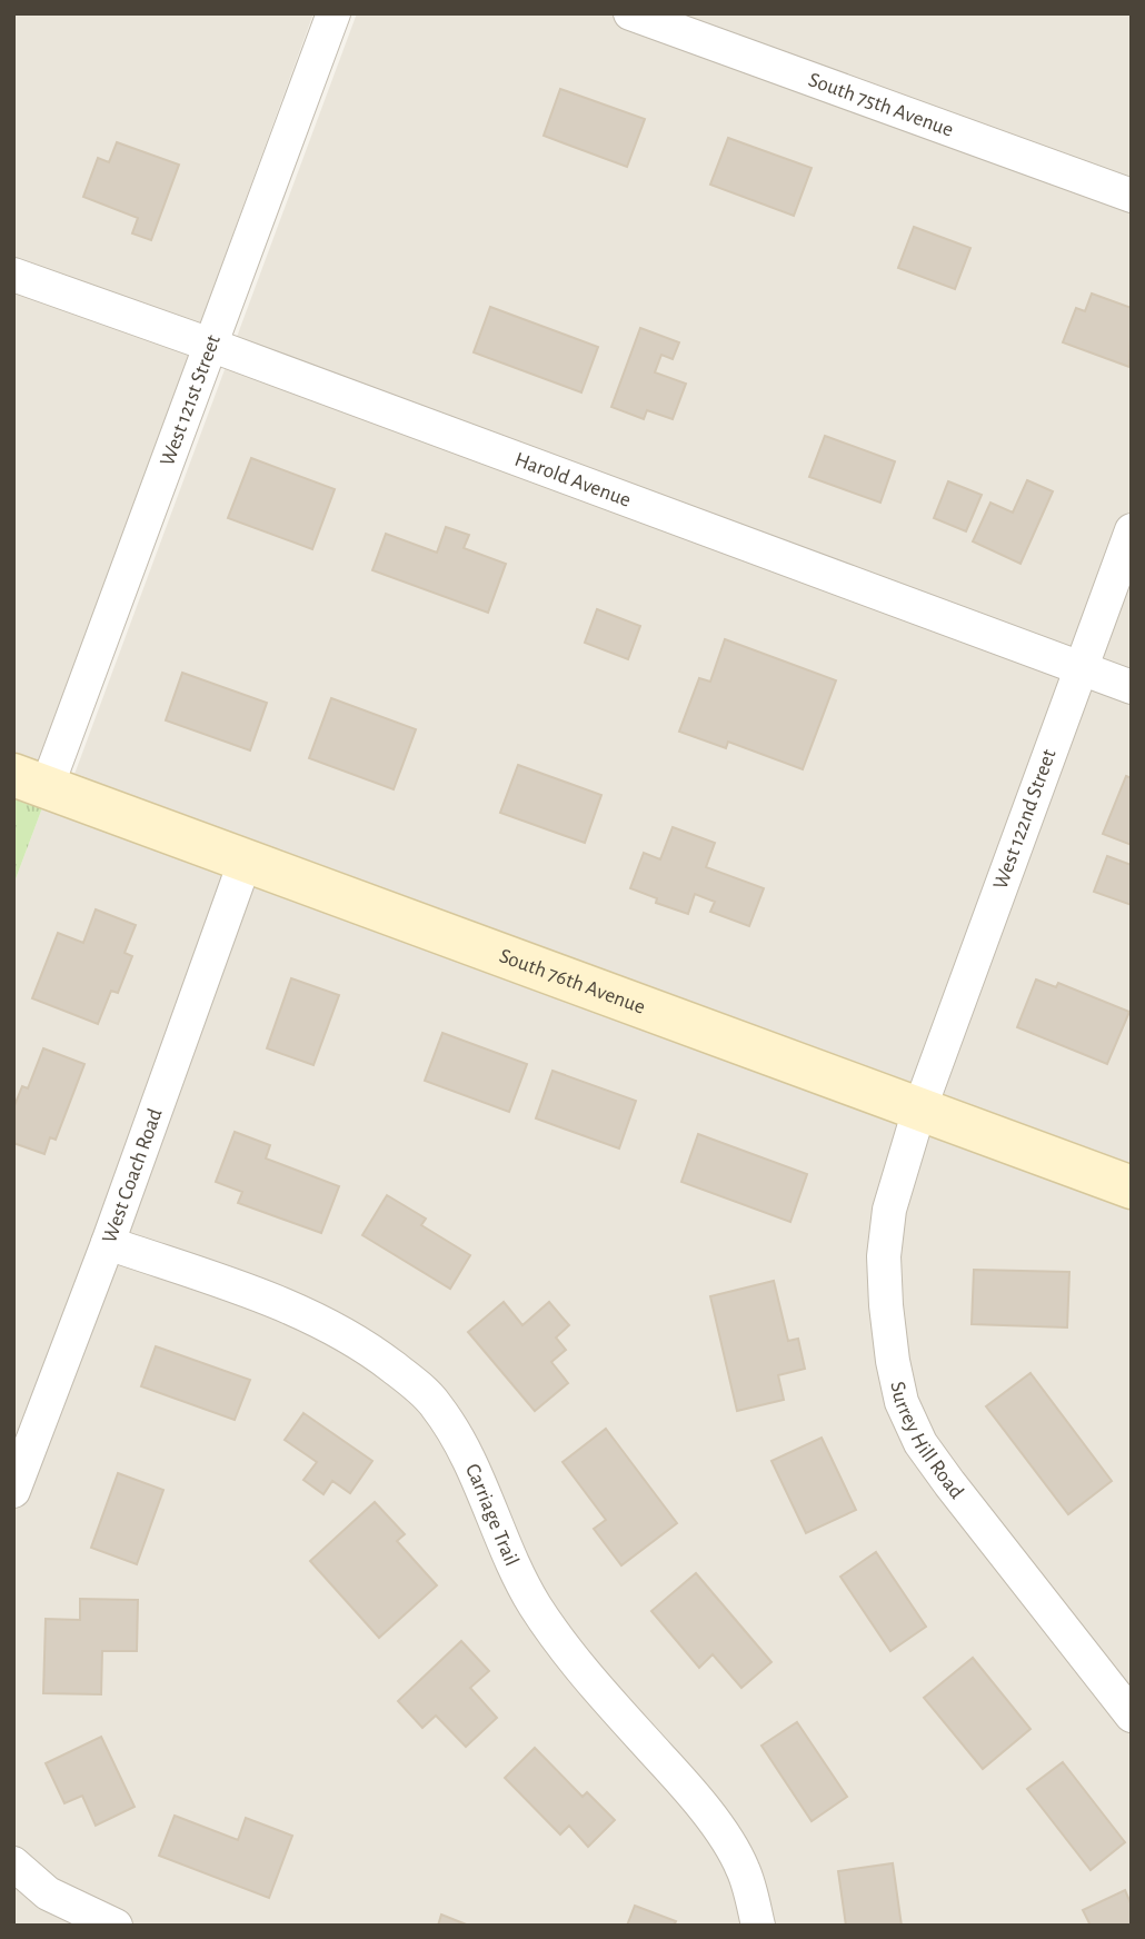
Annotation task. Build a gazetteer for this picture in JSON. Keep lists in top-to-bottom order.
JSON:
{
  "streets": {
    "street": [
      "South 75th Avenue",
      "West 121st Street",
      "Harold Avenue",
      "West 122nd Street",
      "South 76th Avenue",
      "West Coach Road",
      "Surrey Hill Road",
      "Carriage Trail"
    ]
  },
  "crossings": [
    ["West 121st Street", "Harold Avenue"],
    ["West 121st Street", "South 76th Avenue"],
    ["Harold Avenue", "West 122nd Street"],
    ["West 122nd Street", "South 76th Avenue"],
    ["West 122nd Street", "Surrey Hill Road"],
    ["South 76th Avenue", "West Coach Road"],
    ["South 76th Avenue", "Surrey Hill Road"],
    ["West Coach Road", "Carriage Trail"]
  ]
}
